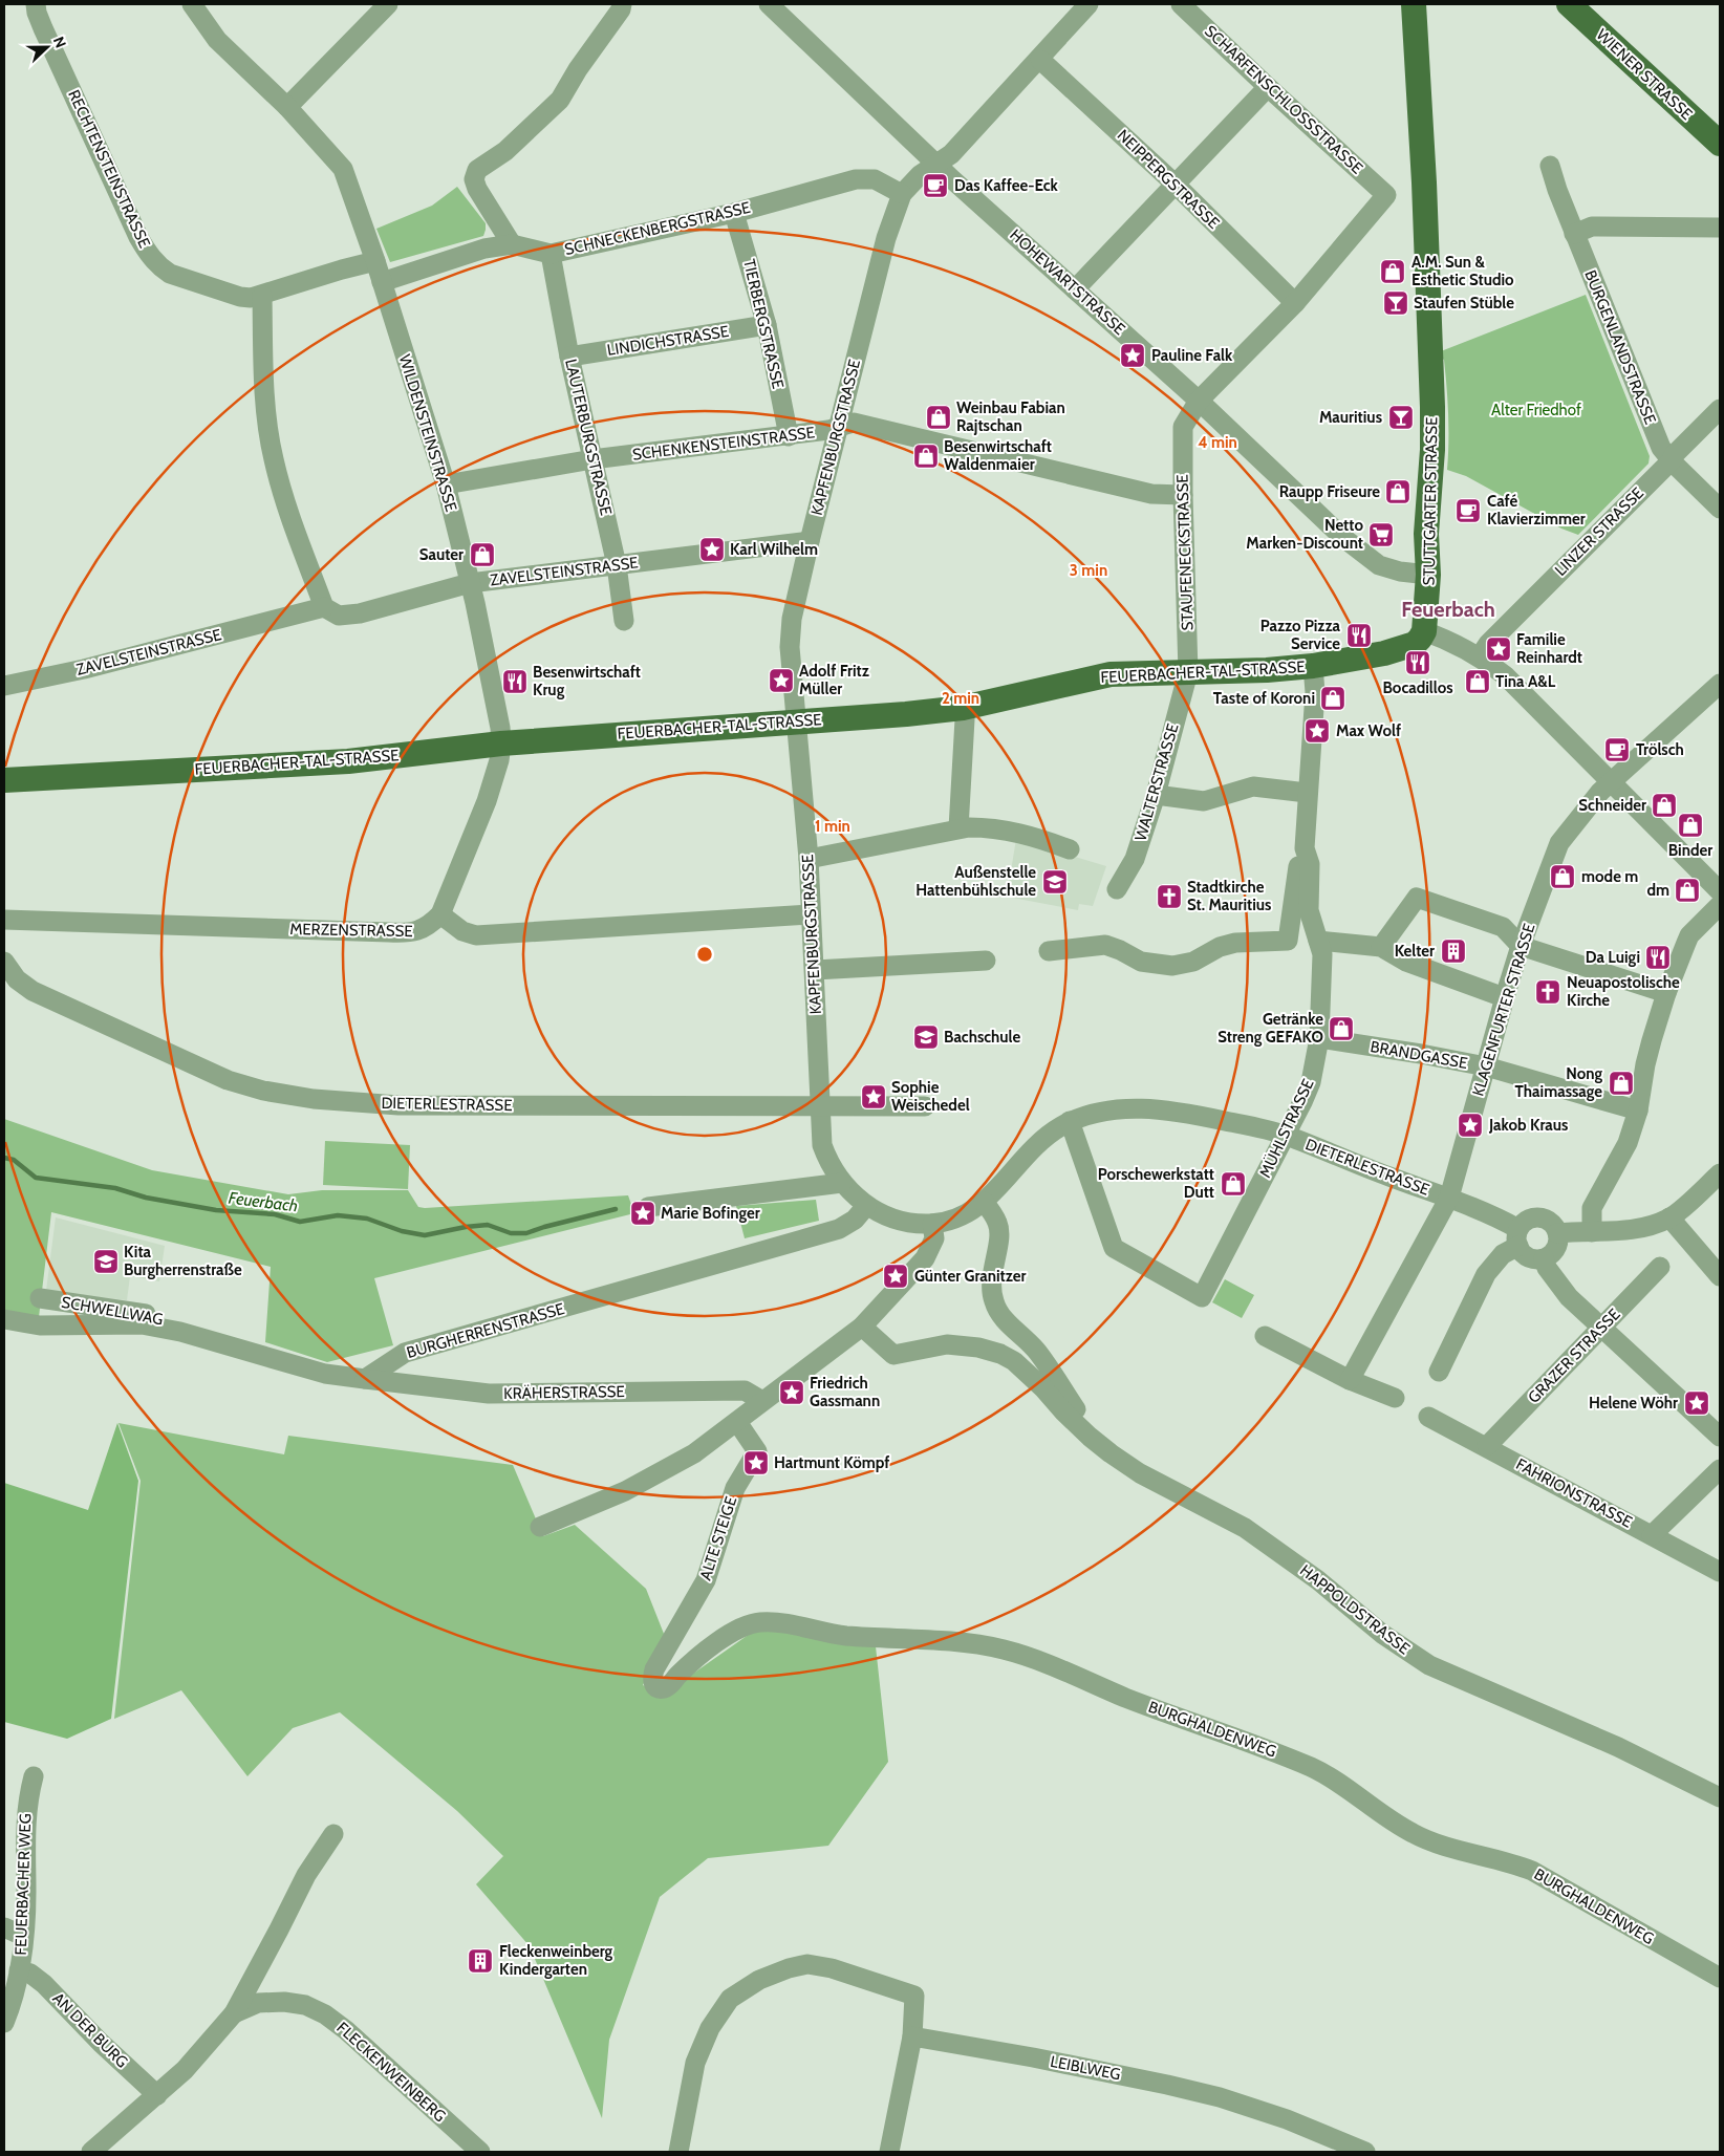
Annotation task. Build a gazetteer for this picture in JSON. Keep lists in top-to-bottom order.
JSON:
{
  "streets": {
    "main road": ["WIENER STRASSE", "STUTTGARTER STRASSE", "FEUERBACHER-TAL-STRASSE"],
    "street": [
      "SCHARFENSCHLOSSSTRASSE",
      "RECHTENSTEINSTRASSE",
      "NEIPPERGSTRASSE",
      "SCHNECKENBERGSTRASSE",
      "HOHEWARTSTRASSE",
      "TIERBERGSTRASSE",
      "LINDICHSTRASSE",
      "BURGENLANDSTRASSE",
      "WILDENSTEINSTRASSE",
      "LAUTERBURGSTRASSE",
      "KAPFENBURGSTRASSE",
      "SCHENKENSTEINSTRASSE",
      "LINZER STRASSE",
      "STAUFENECKSTRASSE",
      "ZAVELSTEINSTRASSE",
      "WALTERSTRASSE",
      "MERZENSTRASSE",
      "KLAGENFURTER STRASSE",
      "BRANDGASSE",
      "DIETERLESTRASSE",
      "MÜHLSTRASSE",
      "SCHWELLWAG",
      "BURGHERRENSTRASSE",
      "GRAZER STRASSE",
      "KRÄHERSTRASSE",
      "FAHRIONSTRASSE",
      "ALTE STEIGE",
      "HAPPOLDSTRASSE",
      "BURGHALDENWEG",
      "FEUERBACHER WEG",
      "AN DER BURG",
      "LEIBLWEG",
      "FLECKENWEINBERG"
    ]
  },
  "crossings": [
    ["SCHARFENSCHLOSSSTRASSE", "STAUFENECKSTRASSE"],
    ["RECHTENSTEINSTRASSE", "WILDENSTEINSTRASSE"],
    ["NEIPPERGSTRASSE", "KAPFENBURGSTRASSE"],
    ["NEIPPERGSTRASSE", "STAUFENECKSTRASSE"],
    ["SCHNECKENBERGSTRASSE", "TIERBERGSTRASSE"],
    ["SCHNECKENBERGSTRASSE", "WILDENSTEINSTRASSE"],
    ["SCHNECKENBERGSTRASSE", "LAUTERBURGSTRASSE"],
    ["SCHNECKENBERGSTRASSE", "KAPFENBURGSTRASSE"],
    ["HOHEWARTSTRASSE", "KAPFENBURGSTRASSE"],
    ["HOHEWARTSTRASSE", "STUTTGARTER STRASSE"],
    ["HOHEWARTSTRASSE", "STAUFENECKSTRASSE"],
    ["TIERBERGSTRASSE", "LINDICHSTRASSE"],
    ["TIERBERGSTRASSE", "SCHENKENSTEINSTRASSE"],
    ["LINDICHSTRASSE", "LAUTERBURGSTRASSE"],
    ["BURGENLANDSTRASSE", "LINZER STRASSE"],
    ["WILDENSTEINSTRASSE", "SCHENKENSTEINSTRASSE"],
    ["WILDENSTEINSTRASSE", "ZAVELSTEINSTRASSE"],
    ["WILDENSTEINSTRASSE", "FEUERBACHER-TAL-STRASSE"],
    ["WILDENSTEINSTRASSE", "MERZENSTRASSE"],
    ["LAUTERBURGSTRASSE", "SCHENKENSTEINSTRASSE"],
    ["LAUTERBURGSTRASSE", "ZAVELSTEINSTRASSE"],
    ["KAPFENBURGSTRASSE", "SCHENKENSTEINSTRASSE"],
    ["KAPFENBURGSTRASSE", "ZAVELSTEINSTRASSE"],
    ["KAPFENBURGSTRASSE", "FEUERBACHER-TAL-STRASSE"],
    ["KAPFENBURGSTRASSE", "DIETERLESTRASSE"],
    ["KAPFENBURGSTRASSE", "BURGHERRENSTRASSE"],
    ["SCHENKENSTEINSTRASSE", "STAUFENECKSTRASSE"],
    ["STUTTGARTER STRASSE", "FEUERBACHER-TAL-STRASSE"],
    ["STAUFENECKSTRASSE", "FEUERBACHER-TAL-STRASSE"],
    ["STAUFENECKSTRASSE", "WALTERSTRASSE"],
    ["FEUERBACHER-TAL-STRASSE", "WALTERSTRASSE"],
    ["FEUERBACHER-TAL-STRASSE", "MÜHLSTRASSE"],
    ["KLAGENFURTER STRASSE", "BRANDGASSE"],
    ["KLAGENFURTER STRASSE", "DIETERLESTRASSE"],
    ["BRANDGASSE", "MÜHLSTRASSE"],
    ["DIETERLESTRASSE", "MÜHLSTRASSE"],
    ["DIETERLESTRASSE", "HAPPOLDSTRASSE"],
    ["BURGHERRENSTRASSE", "KRÄHERSTRASSE"],
    ["GRAZER STRASSE", "FAHRIONSTRASSE"],
    ["ALTE STEIGE", "BURGHALDENWEG"],
    ["FEUERBACHER WEG", "AN DER BURG"],
    ["AN DER BURG", "FLECKENWEINBERG"]
  ],
  "districts": ["Feuerbach"],
  "water": ["Feuerbach"],
  "parks": ["Alter Friedhof"],
  "places": {
    "cafe": ["Das Kaffee-Eck", "Café Klavierzimmer", "Trölsch"],
    "shop": [
      "A.M. Sun & Esthetic Studio",
      "Weinbau Fabian Rajtschan",
      "Besenwirtschaft Waldenmaier",
      "Raupp Friseure",
      "Sauter",
      "Tina A&L",
      "Taste of Koroni",
      "Schneider",
      "Binder",
      "mode m",
      "dm",
      "Getränke Streng GEFAKO",
      "Nong Thaimassage",
      "Porschewerkstatt Dutt"
    ],
    "bar": ["Staufen Stüble", "Mauritius"],
    "place": [
      "Pauline Falk",
      "Karl Wilhelm",
      "Familie Reinhardt",
      "Adolf Fritz Müller",
      "Max Wolf",
      "Sophie Weischedel",
      "Jakob Kraus",
      "Marie Bofinger",
      "Günter Granitzer",
      "Friedrich Gassmann",
      "Helene Wöhr",
      "Hartmunt Kömpf"
    ],
    "supermarket": ["Netto Marken-Discount"],
    "restaurant": [
      "Pazzo Pizza Service",
      "Bocadillos",
      "Besenwirtschaft Krug",
      "Da Luigi"
    ],
    "school or university": ["Außenstelle Hattenbühlschule", "Bachschule", "Kita Burgherrenstraße"],
    "church": ["Stadtkirche St. Mauritius", "Neuapostolische Kirche"],
    "building": ["Kelter", "Fleckenweinberg Kindergarten"]
  },
  "north": "right",
  "rings": [
    "4 min",
    "3 min",
    "2 min",
    "1 min"
  ]
}
